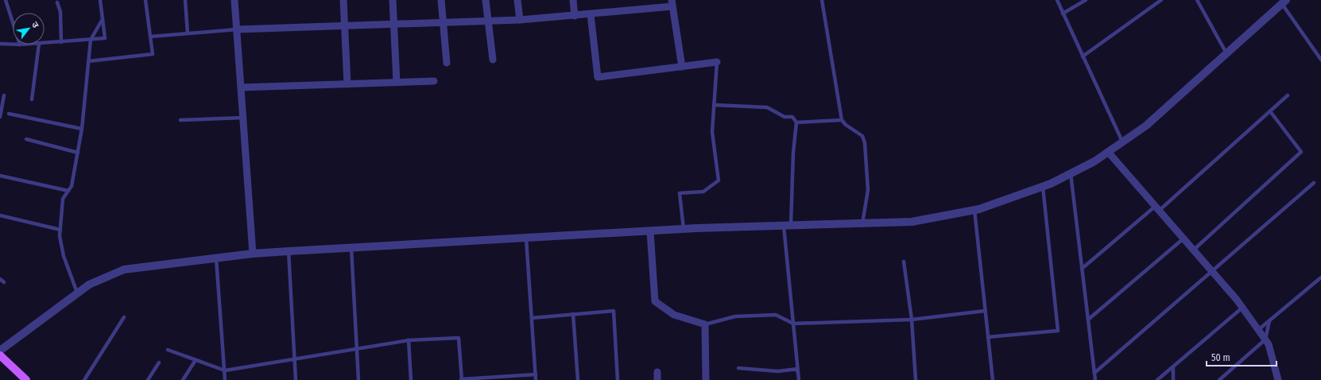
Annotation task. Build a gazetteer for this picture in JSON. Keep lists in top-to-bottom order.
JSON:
{
  "scale_bar": "50 m",
  "north": "top right"
}
